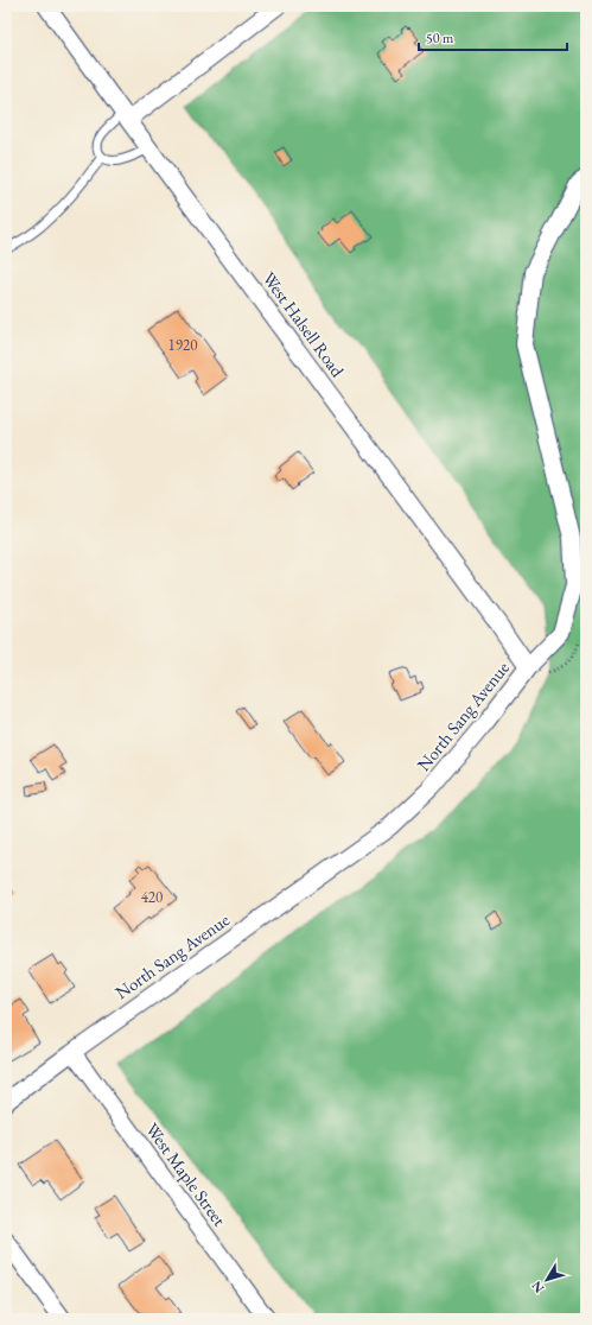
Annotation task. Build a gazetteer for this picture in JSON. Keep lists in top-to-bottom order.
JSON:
{
  "streets": {
    "street": ["West Halsell Road", "North Sang Avenue", "West Maple Street"]
  },
  "crossings": [
    ["West Halsell Road", "North Sang Avenue"],
    ["North Sang Avenue", "West Maple Street"]
  ],
  "house_numbers": ["1920", "420"],
  "scale_bar": "50 m",
  "north": "bottom left"
}
